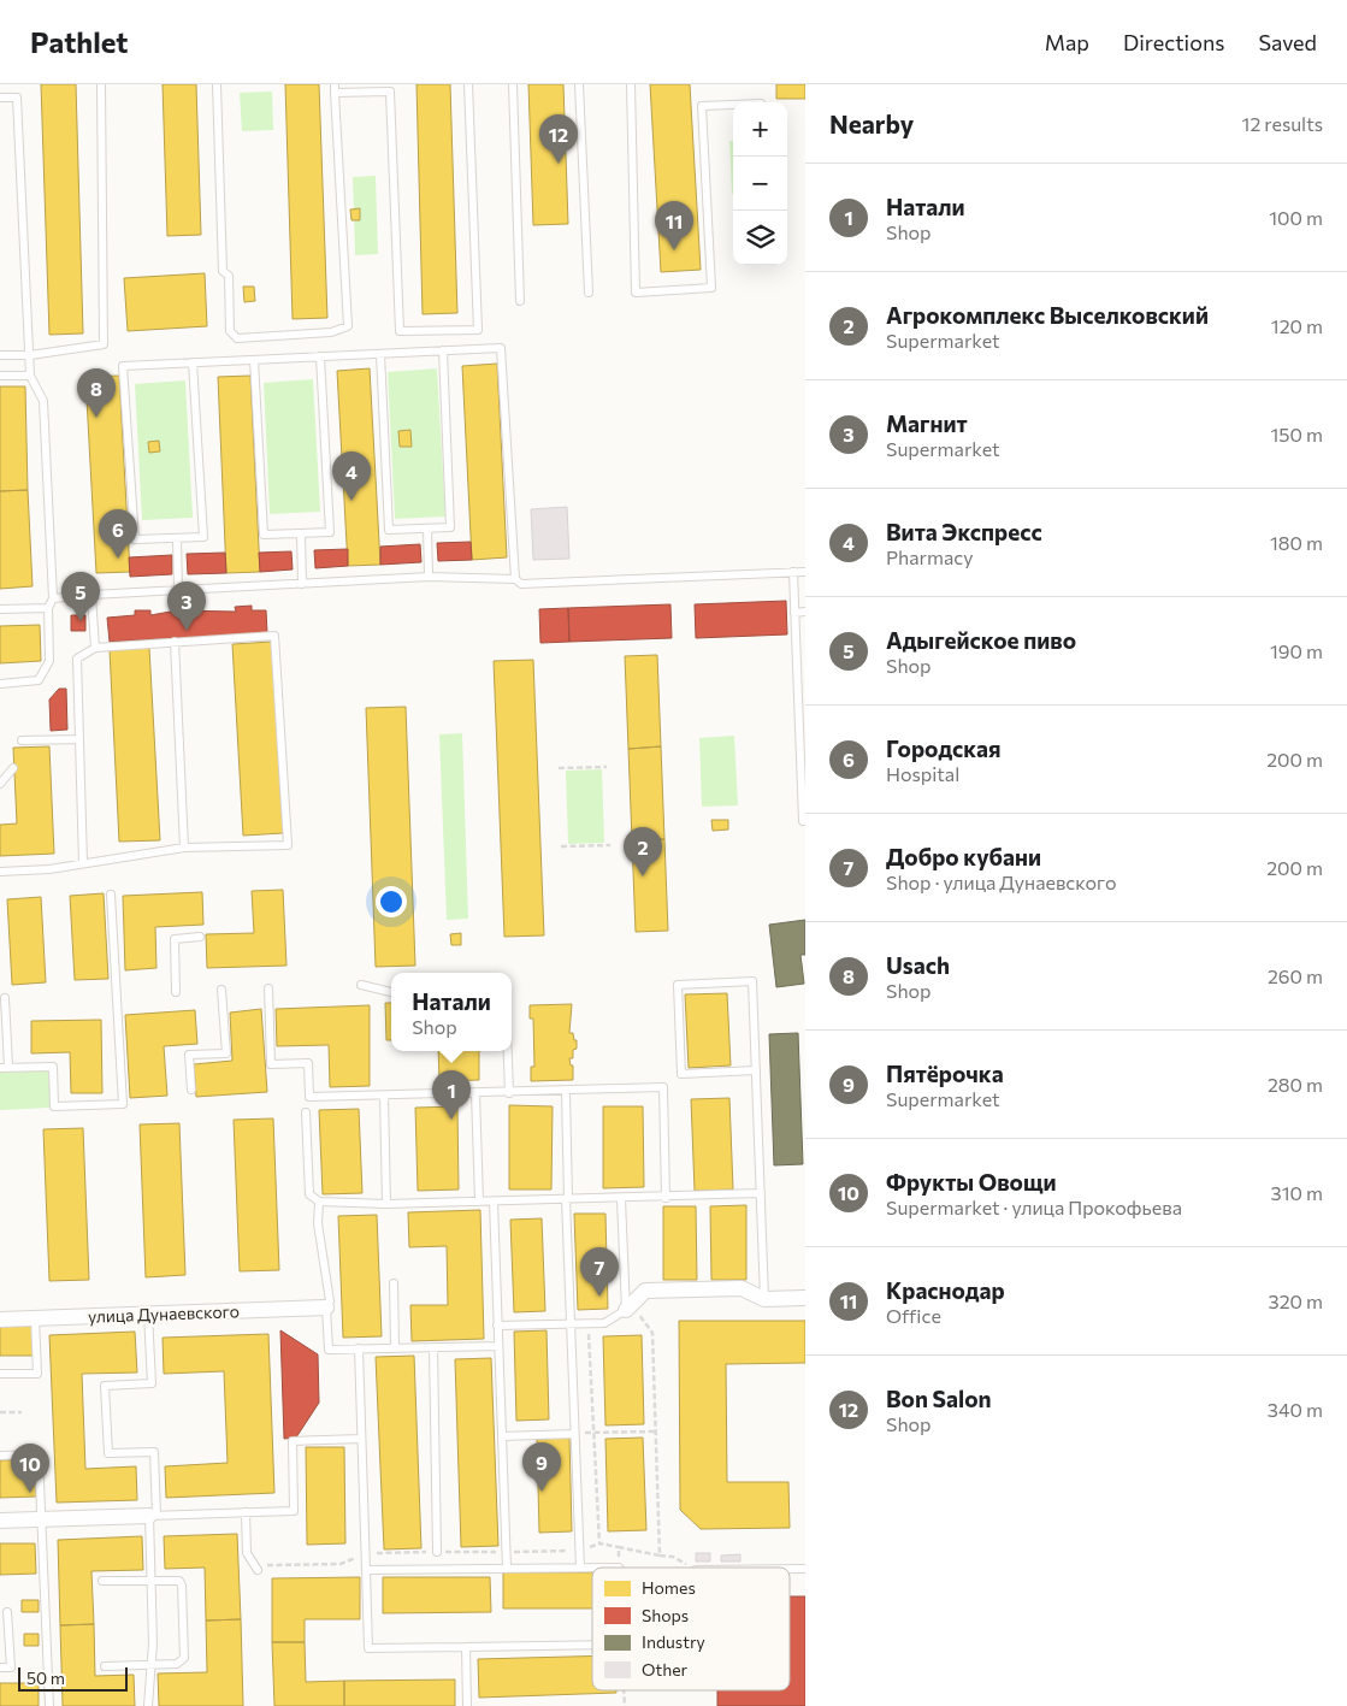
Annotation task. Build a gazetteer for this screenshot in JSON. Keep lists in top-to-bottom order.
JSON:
{
  "streets": {
    "street": ["улица Дунаевского"]
  },
  "legend": [
    "Homes",
    "Shops",
    "Industry",
    "Other"
  ],
  "scale_bar": "50 m",
  "page": {
    "header": "Pathlet",
    "nav": ["Map", "Directions", "Saved"],
    "heading": ["Nearby", "12 results"],
    "map_buttons": ["+", "−"],
    "pins": [
      "12",
      "11",
      "8",
      "4",
      "6",
      "5",
      "3",
      "2",
      "1",
      "7",
      "9",
      "10"
    ],
    "list": [
      {
        "mark": "1",
        "name": "Натали",
        "note": "Shop",
        "value": "100 m"
      },
      {
        "mark": "2",
        "name": "Агрокомплекс Выселковский",
        "note": "Supermarket",
        "value": "120 m"
      },
      {
        "mark": "3",
        "name": "Магнит",
        "note": "Supermarket",
        "value": "150 m"
      },
      {
        "mark": "4",
        "name": "Вита Экспресс",
        "note": "Pharmacy",
        "value": "180 m"
      },
      {
        "mark": "5",
        "name": "Адыгейское пиво",
        "note": "Shop",
        "value": "190 m"
      },
      {
        "mark": "6",
        "name": "Городская",
        "note": "Hospital",
        "value": "200 m"
      },
      {
        "mark": "7",
        "name": "Добро кубани",
        "note": "Shop · улица Дунаевского",
        "value": "200 m"
      },
      {
        "mark": "8",
        "name": "Usach",
        "note": "Shop",
        "value": "260 m"
      },
      {
        "mark": "9",
        "name": "Пятёрочка",
        "note": "Supermarket",
        "value": "280 m"
      },
      {
        "mark": "10",
        "name": "Фрукты Овощи",
        "note": "Supermarket · улица Прокофьева",
        "value": "310 m"
      },
      {
        "mark": "11",
        "name": "Краснодар",
        "note": "Office",
        "value": "320 m"
      },
      {
        "mark": "12",
        "name": "Bon Salon",
        "note": "Shop",
        "value": "340 m"
      }
    ],
    "popup": ["Натали", "Shop"],
    "scale": "50 m"
  }
}
